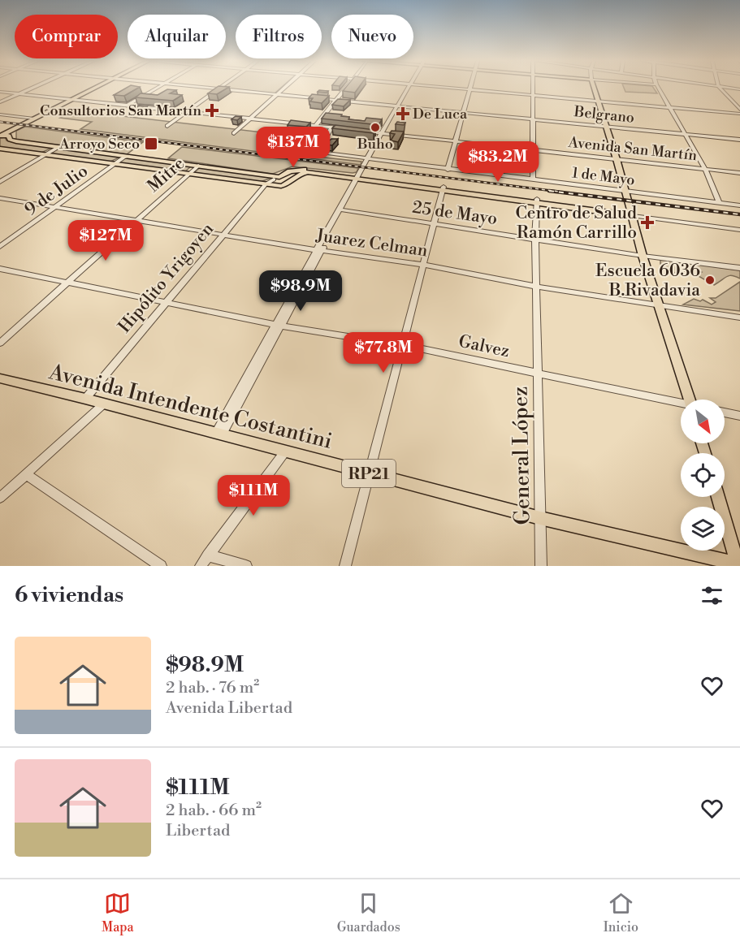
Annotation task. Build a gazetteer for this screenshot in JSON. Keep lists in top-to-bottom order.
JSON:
{
  "streets": {
    "main road": ["Avenida Intendente Costantini", "RP21"],
    "street": [
      "Belgrano",
      "Avenida San Martín",
      "Mitre",
      "1 de Mayo",
      "9 de Julio",
      "25 de Mayo",
      "Juarez Celman",
      "Hipólito Yrigoyen",
      "Galvez",
      "General López"
    ]
  },
  "crossings": [
    ["Mitre", "Juarez Celman"],
    ["Mitre", "Galvez"],
    ["9 de Julio", "Juarez Celman"],
    ["25 de Mayo", "General López"],
    ["Juarez Celman", "Hipólito Yrigoyen"],
    ["Juarez Celman", "General López"],
    ["Hipólito Yrigoyen", "Galvez"],
    ["Hipólito Yrigoyen", "Avenida Intendente Costantini"],
    ["Galvez", "General López"],
    ["Avenida Intendente Costantini", "General López"]
  ],
  "places": {
    "health": ["Consultorios San Martín", "De Luca", "Centro de Salud Ramón Carrillo"],
    "other": ["Buho", "Escuela 6036 B.Rivadavia"],
    "transit": ["Arroyo Seco"]
  },
  "north": "bottom right",
  "page": {
    "chip": [
      "Comprar",
      "Alquilar",
      "Filtros",
      "Nuevo"
    ],
    "price": [
      "$137M",
      "$83.2M",
      "$127M",
      "$98.9M",
      "$77.8M",
      "$111M"
    ],
    "heading": "6 viviendas",
    "list": [
      {
        "name": "$98.9M",
        "note": "2 hab. · 76 m² · Avenida Libertad"
      },
      {
        "name": "$111M",
        "note": "2 hab. · 66 m² · Libertad"
      }
    ],
    "tabs": ["Mapa", "Guardados", "Inicio"]
  }
}
